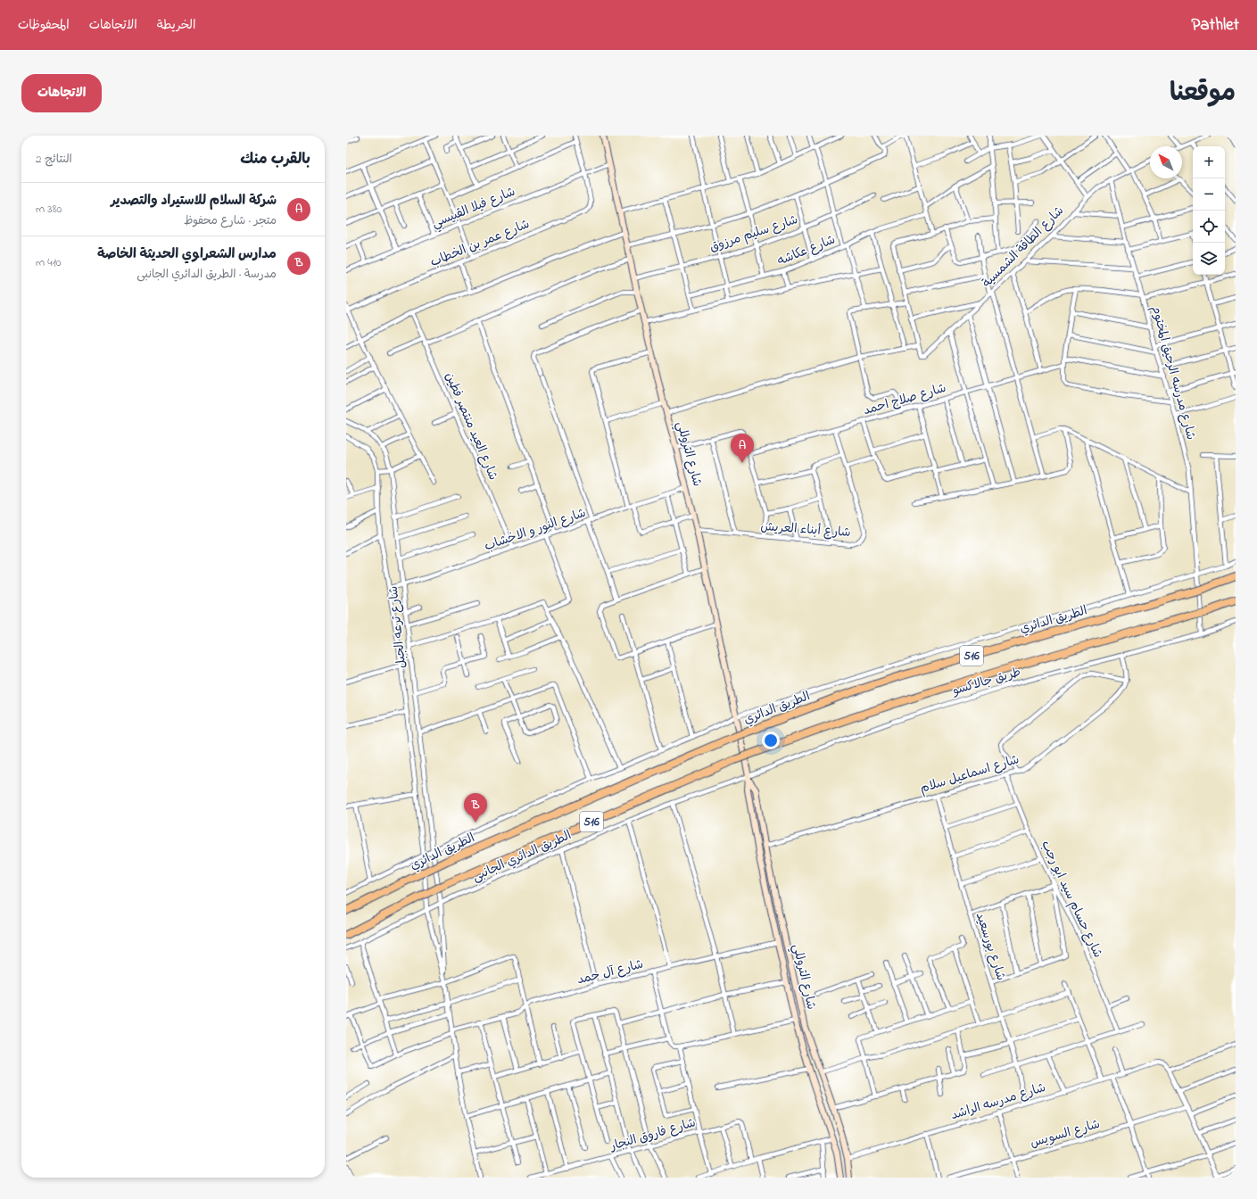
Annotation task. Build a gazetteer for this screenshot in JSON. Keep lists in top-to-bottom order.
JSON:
{
  "streets": {
    "highway": ["الطريق الدائري", "516"],
    "street": [
      "شارع فيلا القبيسي",
      "شارع سليم مرزوق",
      "شارع عمر بن الخطاب",
      "شارع الطاقة الشمسية",
      "شارع عكاشه",
      "شارع مدرسه الرحيق المختوم",
      "شارع صلاح احمد",
      "شارع العيد منتصر فطين",
      "شارع التروللي",
      "شارع النور و الاخشاب",
      "شارع أبناء العريش",
      "شارع ترعه الجبل",
      "طريق جالاكسو",
      "شارع اسماعيل سلام",
      "الطريق الدائري الجانبى",
      "شارع حسام سيد ابو رجب",
      "شارع بورسعيد",
      "شارع آل حمد",
      "شارع مدرسه الراشد",
      "شارع السويس",
      "شارع فاروق النجار"
    ]
  },
  "crossings": [
    ["شارع فيلا القبيسي", "شارع عمر بن الخطاب"],
    ["شارع فيلا القبيسي", "شارع التروللي"],
    ["شارع سليم مرزوق", "شارع التروللي"],
    ["شارع الطاقة الشمسية", "شارع مدرسه الرحيق المختوم"],
    ["شارع مدرسه الرحيق المختوم", "طريق جالاكسو"],
    ["شارع صلاح احمد", "شارع أبناء العريش"],
    ["شارع العيد منتصر فطين", "شارع النور و الاخشاب"],
    ["شارع التروللي", "شارع النور و الاخشاب"],
    ["شارع التروللي", "شارع أبناء العريش"],
    ["شارع التروللي", "طريق جالاكسو"],
    ["شارع التروللي", "شارع اسماعيل سلام"],
    ["شارع التروللي", "الطريق الدائري الجانبى"],
    ["شارع التروللي", "شارع آل حمد"],
    ["شارع التروللي", "شارع مدرسه الراشد"],
    ["شارع النور و الاخشاب", "شارع ترعه الجبل"],
    ["شارع ترعه الجبل", "الطريق الدائري الجانبى"],
    ["طريق جالاكسو", "الطريق الدائري الجانبى"],
    ["شارع اسماعيل سلام", "شارع حسام سيد ابو رجب"],
    ["شارع اسماعيل سلام", "شارع بورسعيد"],
    ["شارع بورسعيد", "شارع مدرسه الراشد"]
  ],
  "north": "top left",
  "page": {
    "header": "Pathlet",
    "nav": ["الخريطة", "الاتجاهات", "المحفوظات"],
    "title": "موقعنا",
    "buttons": "الاتجاهات",
    "heading": ["بالقرب منك", "النتائج: 2"],
    "map_buttons": ["+", "−"],
    "list": [
      {
        "mark": "A",
        "name": "شركة السلام للاستيراد والتصدير",
        "note": "متجر · شارع محفوظ",
        "value": "380 m"
      },
      {
        "mark": "B",
        "name": "مدارس الشعراوي الحديثة الخاصة",
        "note": "مدرسة · الطريق الدائري الجانبى",
        "value": "410 m"
      }
    ],
    "pins": ["A", "B"]
  }
}
